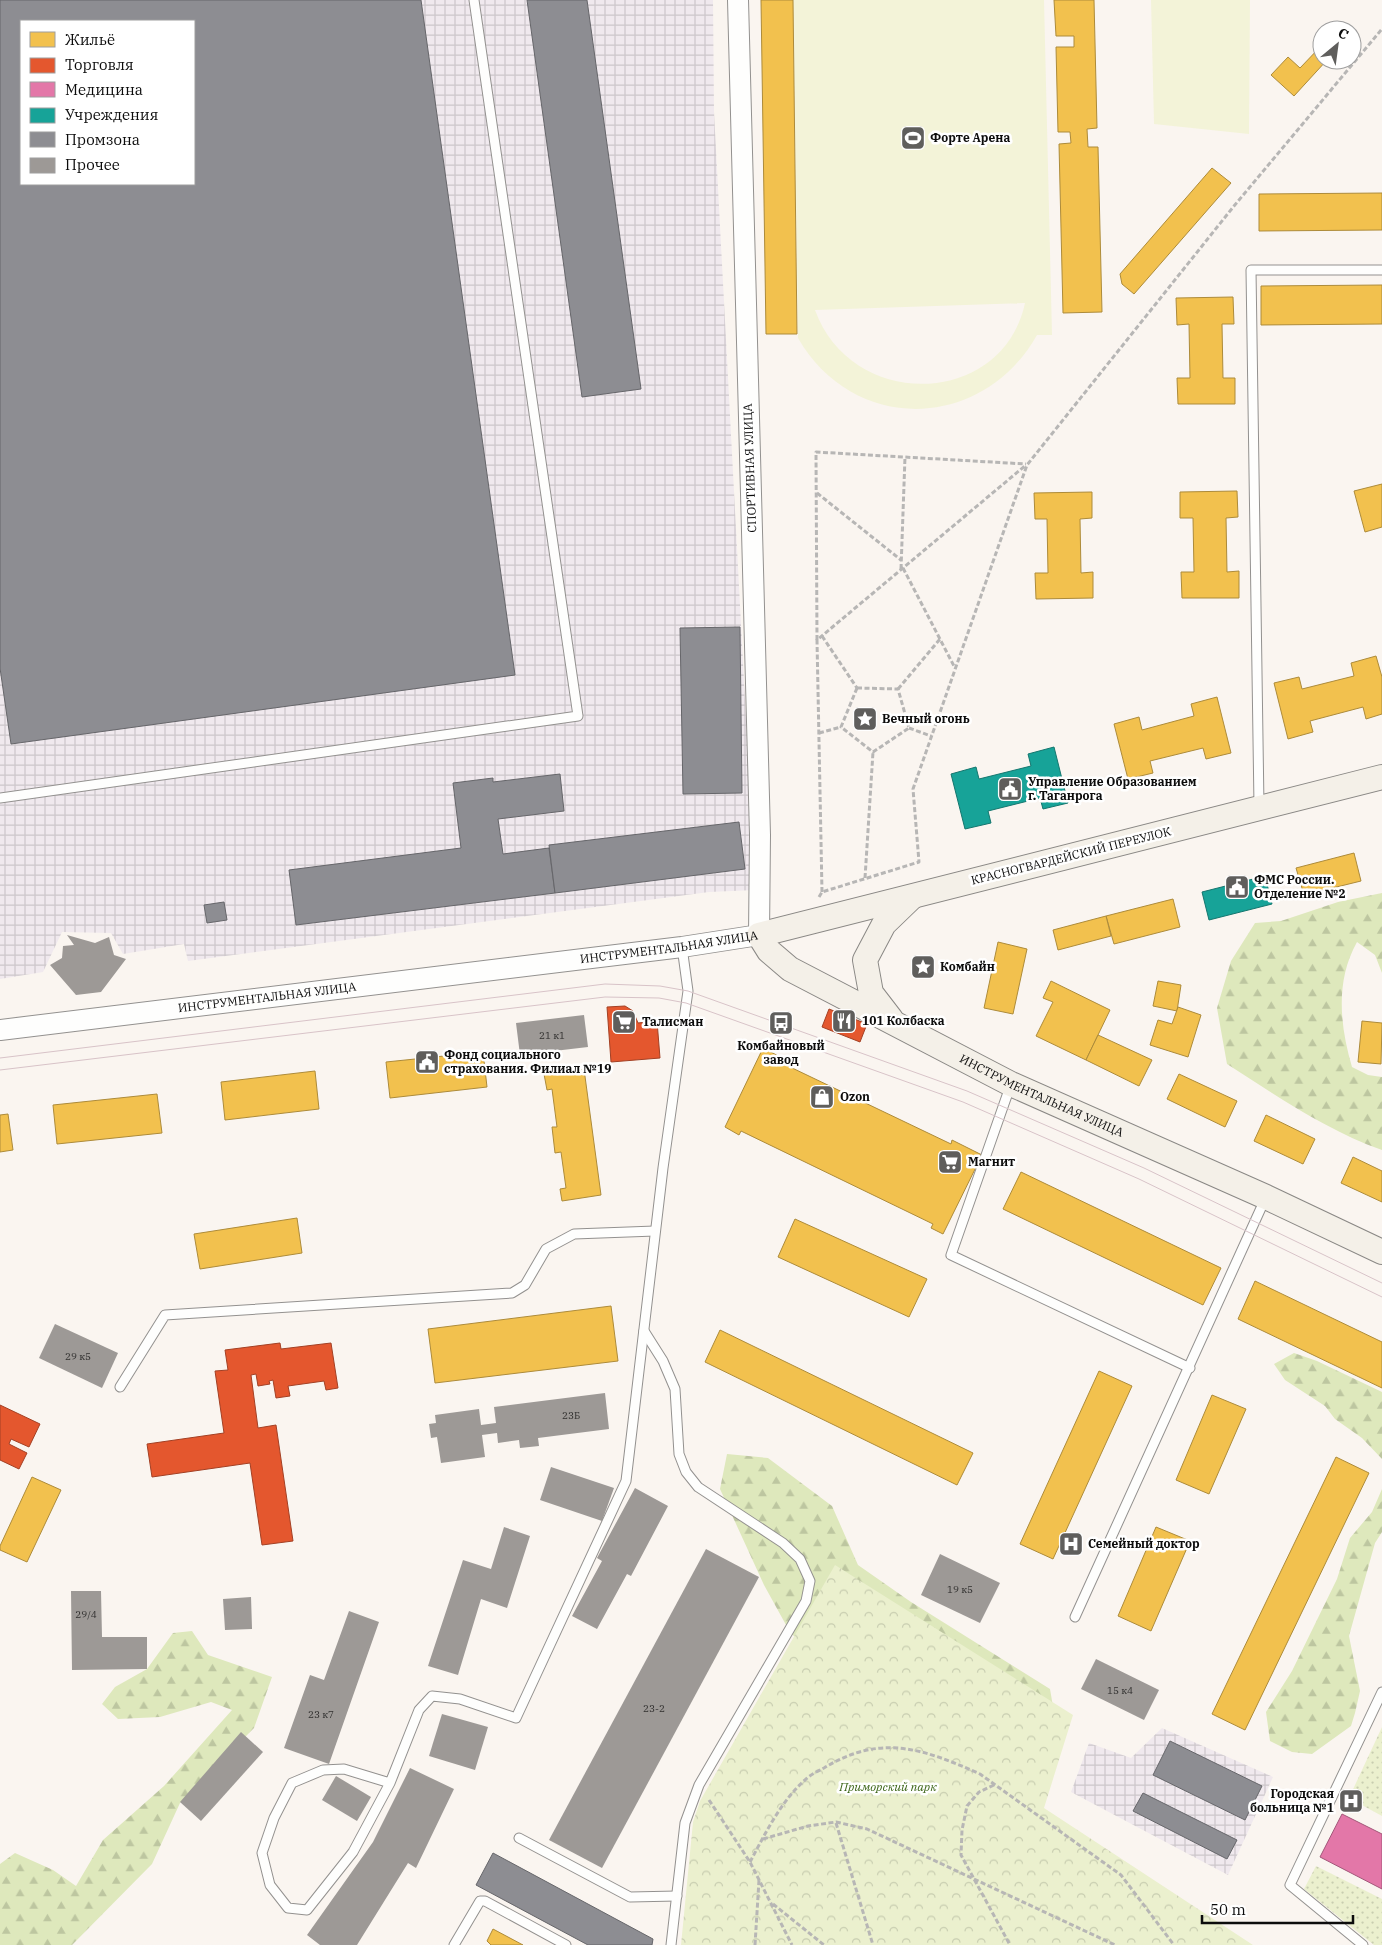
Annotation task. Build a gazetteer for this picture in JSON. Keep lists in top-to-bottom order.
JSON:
{
  "streets": {
    "main road": ["КРАСНОГВАРДЕЙСКИЙ ПЕРЕУЛОК", "ИНСТРУМЕНТАЛЬНАЯ УЛИЦА"],
    "street": ["СПОРТИВНАЯ УЛИЦА"]
  },
  "crossings": [
    ["СПОРТИВНАЯ УЛИЦА", "КРАСНОГВАРДЕЙСКИЙ ПЕРЕУЛОК"],
    ["СПОРТИВНАЯ УЛИЦА", "ИНСТРУМЕНТАЛЬНАЯ УЛИЦА"],
    ["КРАСНОГВАРДЕЙСКИЙ ПЕРЕУЛОК", "ИНСТРУМЕНТАЛЬНАЯ УЛИЦА"]
  ],
  "parks": ["Приморский парк"],
  "places": {
    "sports": ["Форте Арена"],
    "place": ["Вечный огонь", "Комбайн"],
    "public building": ["Управление Образованием г. Таганрога", "ФМС России. Отделение №2", "Фонд социального страхования. Филиал №19"],
    "restaurant": ["101 Колбаска"],
    "supermarket": ["Талисман", "Магнит"],
    "bus stop": ["Комбайновый завод"],
    "shop": ["Ozon"],
    "hospital": ["Семейный доктор", "Городская больница №1"]
  },
  "house_numbers": [
    "21 к1",
    "29 к5",
    "23Б",
    "19 к5",
    "29/4",
    "15 к4",
    "23-2",
    "23 к7"
  ],
  "legend": [
    "Жильё",
    "Торговля",
    "Медицина",
    "Учреждения",
    "Промзона",
    "Прочее"
  ],
  "scale_bar": "50 m",
  "north": "top right"
}
